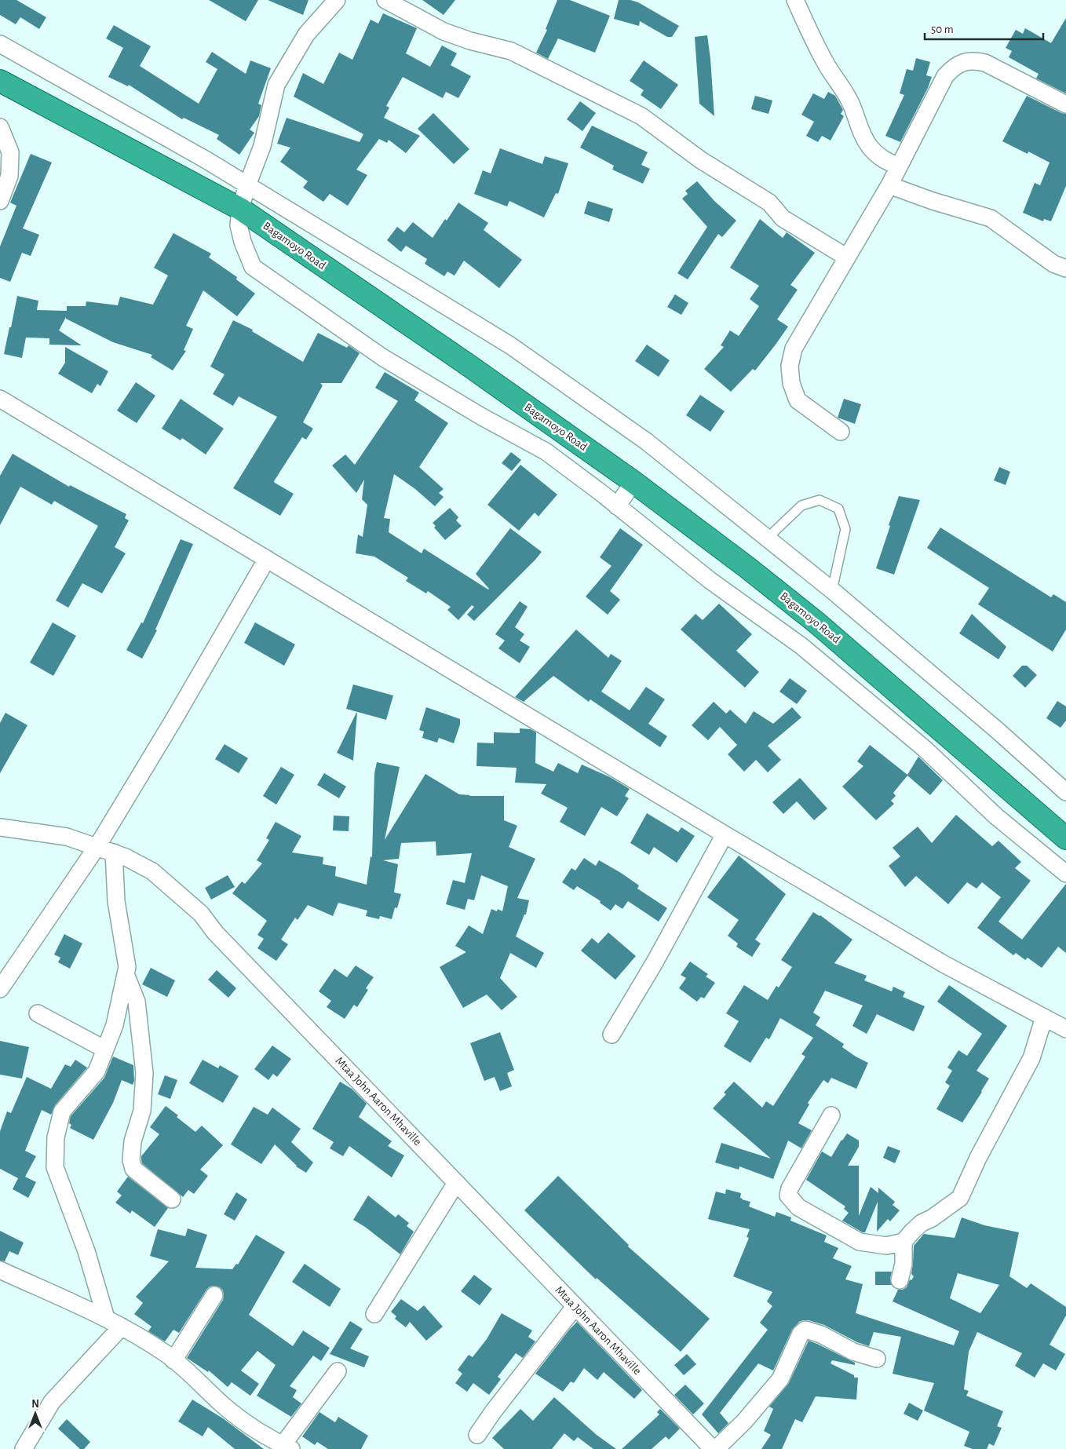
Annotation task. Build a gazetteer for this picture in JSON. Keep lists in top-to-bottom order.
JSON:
{
  "streets": {
    "highway": ["Bagamoyo Road"],
    "street": ["Mtaa John Aaron Mhaville"]
  },
  "scale_bar": "50 m",
  "north": "top"
}
